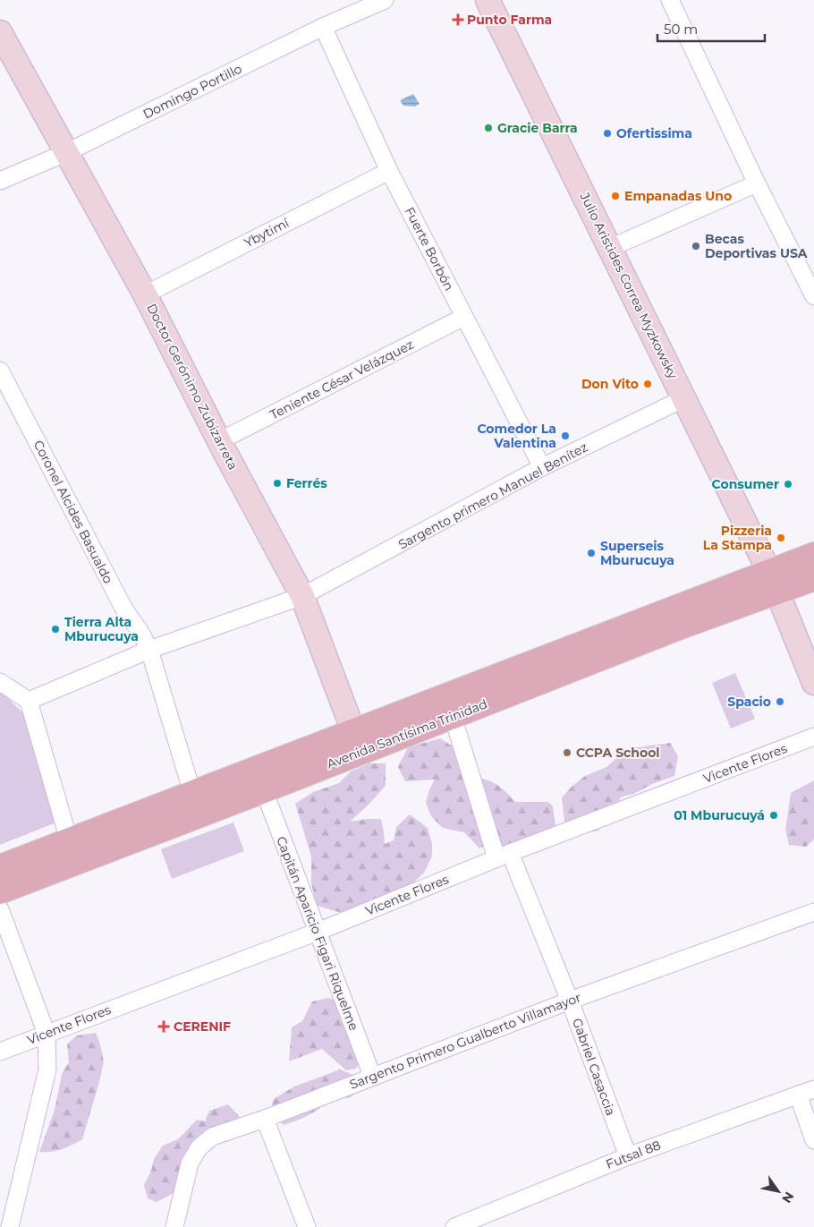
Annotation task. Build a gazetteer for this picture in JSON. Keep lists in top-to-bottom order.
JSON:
{
  "streets": {
    "main road": ["Julio Aristides Correa Myzkowsky", "Doctor Gerónimo Zubizarreta", "Avenida Santísima Trinidad"],
    "street": [
      "Domingo Portillo",
      "Ybytimí",
      "Fuerte Borbón",
      "Teniente César Velázquez",
      "Sargento primero Manuel Benítez",
      "Coronel Alcides Basualdo",
      "Vicente Flores",
      "Capitán Aparicio Figari Riquelme",
      "Sargento Primero Gualberto Villamayor",
      "Gabriel Casaccia",
      "Futsal 88"
    ]
  },
  "crossings": [
    ["Domingo Portillo", "Fuerte Borbón"],
    ["Domingo Portillo", "Doctor Gerónimo Zubizarreta"],
    ["Ybytimí", "Fuerte Borbón"],
    ["Ybytimí", "Doctor Gerónimo Zubizarreta"],
    ["Fuerte Borbón", "Teniente César Velázquez"],
    ["Fuerte Borbón", "Sargento primero Manuel Benítez"],
    ["Julio Aristides Correa Myzkowsky", "Sargento primero Manuel Benítez"],
    ["Julio Aristides Correa Myzkowsky", "Avenida Santísima Trinidad"],
    ["Teniente César Velázquez", "Doctor Gerónimo Zubizarreta"],
    ["Doctor Gerónimo Zubizarreta", "Sargento primero Manuel Benítez"],
    ["Doctor Gerónimo Zubizarreta", "Avenida Santísima Trinidad"],
    ["Coronel Alcides Basualdo", "Avenida Santísima Trinidad"],
    ["Avenida Santísima Trinidad", "Capitán Aparicio Figari Riquelme"],
    ["Avenida Santísima Trinidad", "Gabriel Casaccia"],
    ["Vicente Flores", "Capitán Aparicio Figari Riquelme"],
    ["Vicente Flores", "Gabriel Casaccia"],
    ["Capitán Aparicio Figari Riquelme", "Sargento Primero Gualberto Villamayor"],
    ["Sargento Primero Gualberto Villamayor", "Gabriel Casaccia"],
    ["Gabriel Casaccia", "Futsal 88"]
  ],
  "places": {
    "health": ["Punto Farma", "CERENIF"],
    "other": [
      "Gracie Barra",
      "Ofertissima",
      "Empanadas Uno",
      "Becas Deportivas USA",
      "Don Vito",
      "Comedor La Valentina",
      "Ferrés",
      "Consumer",
      "Pizzeria La Stampa",
      "Superseis Mburucuya",
      "Tierra Alta Mburucuya",
      "Spacio",
      "CCPA School",
      "01 Mburucuyá"
    ]
  },
  "scale_bar": "50 m",
  "north": "bottom right"
}
